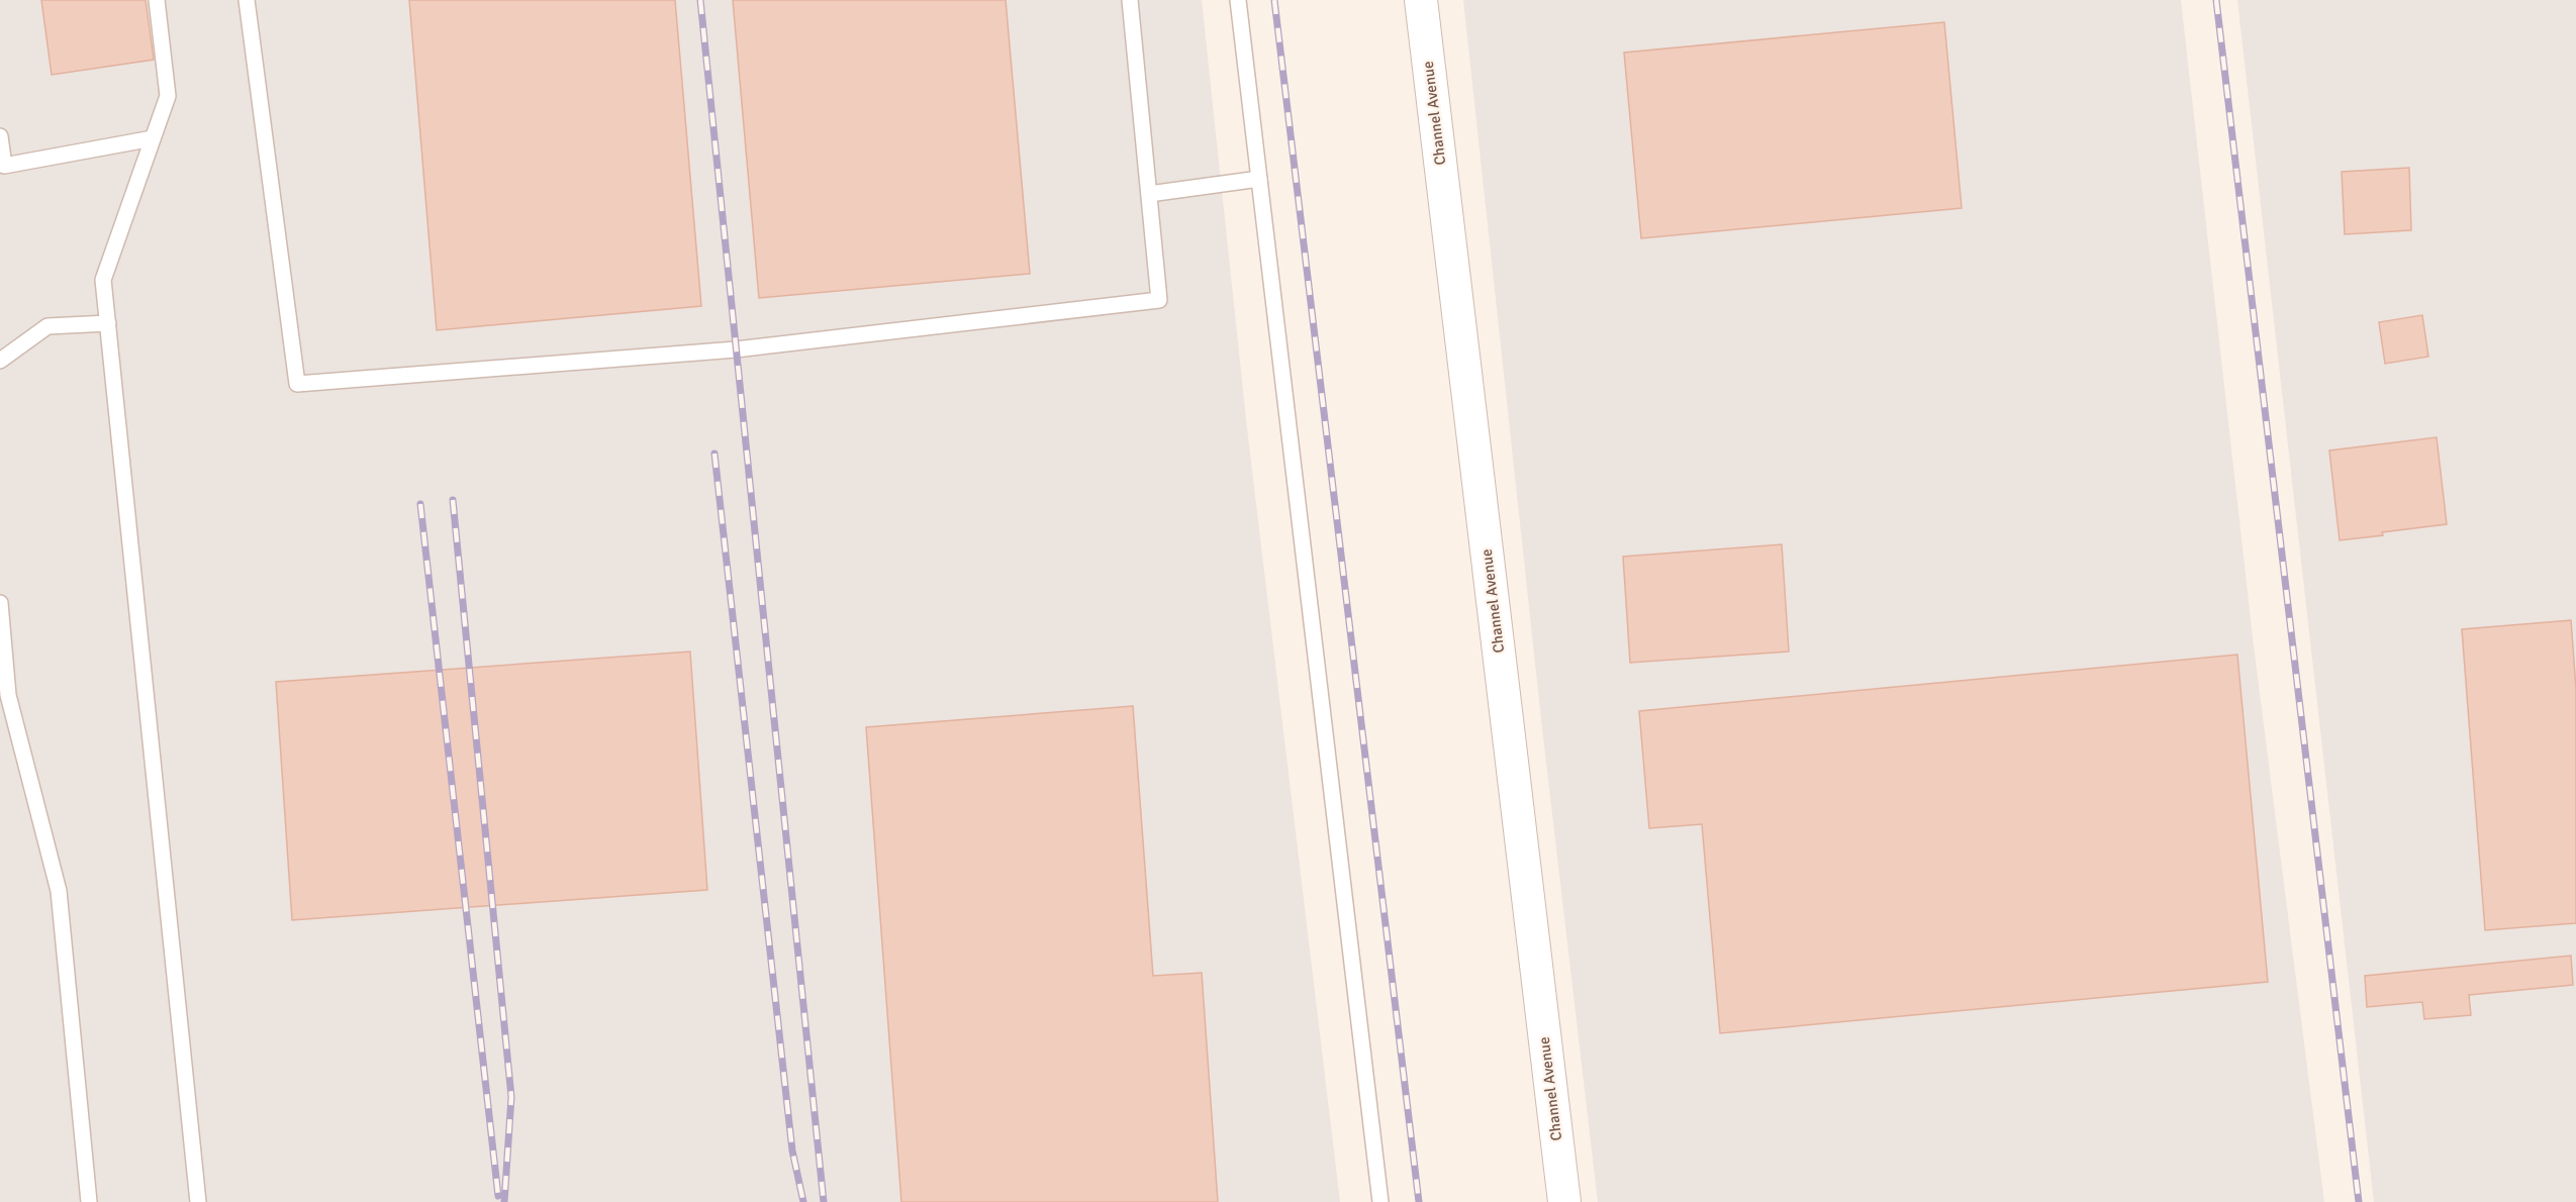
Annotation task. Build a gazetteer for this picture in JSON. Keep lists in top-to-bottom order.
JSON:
{
  "streets": {
    "street": ["Channel Avenue"]
  }
}
